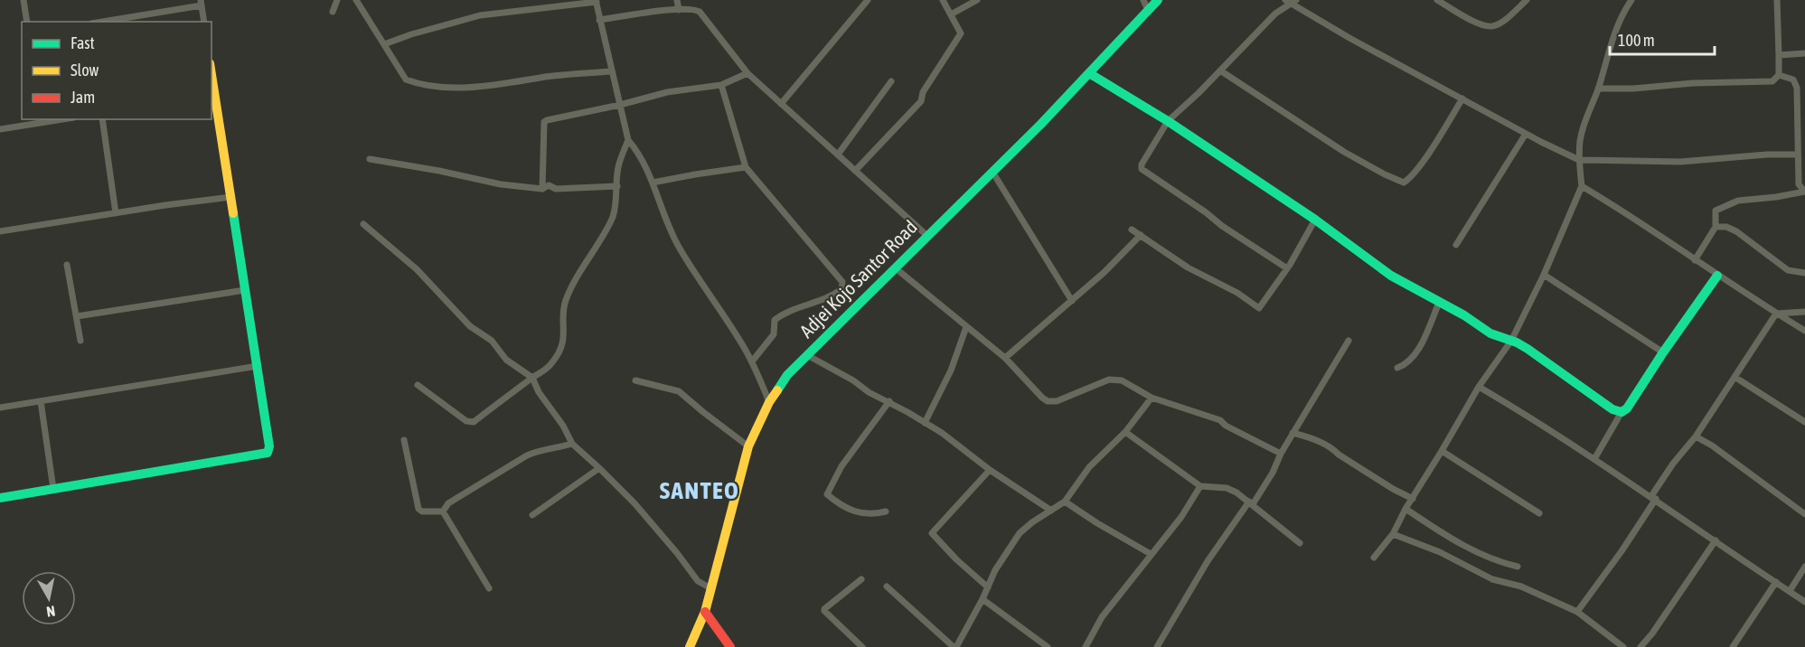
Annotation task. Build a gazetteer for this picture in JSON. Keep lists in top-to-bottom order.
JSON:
{
  "streets": {
    "street": ["Adjei Kojo Santor Road"]
  },
  "districts": ["SANTEO"],
  "legend": ["Fast", "Slow", "Jam"],
  "scale_bar": "100 m",
  "north": "bottom"
}
